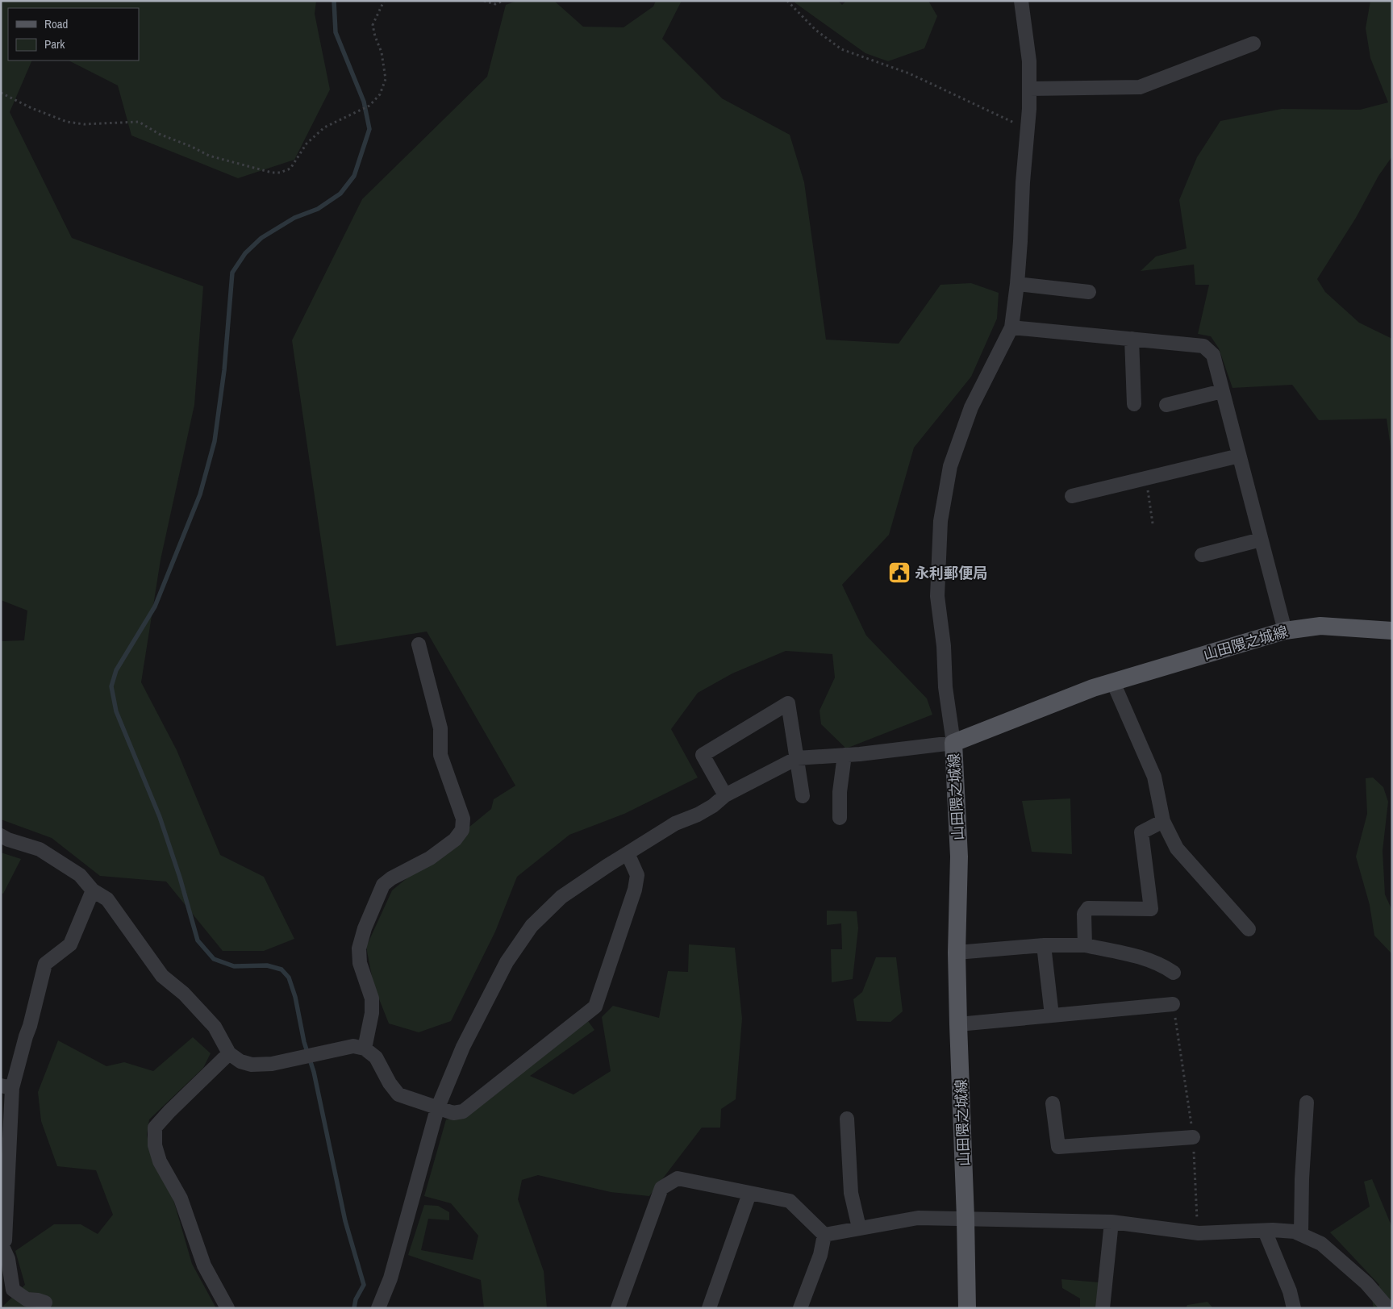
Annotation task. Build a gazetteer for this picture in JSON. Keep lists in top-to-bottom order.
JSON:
{
  "streets": {
    "main road": ["山田隈之城線"]
  },
  "places": {
    "public building": ["永利郵便局"]
  },
  "legend": ["Road", "Park"]
}
